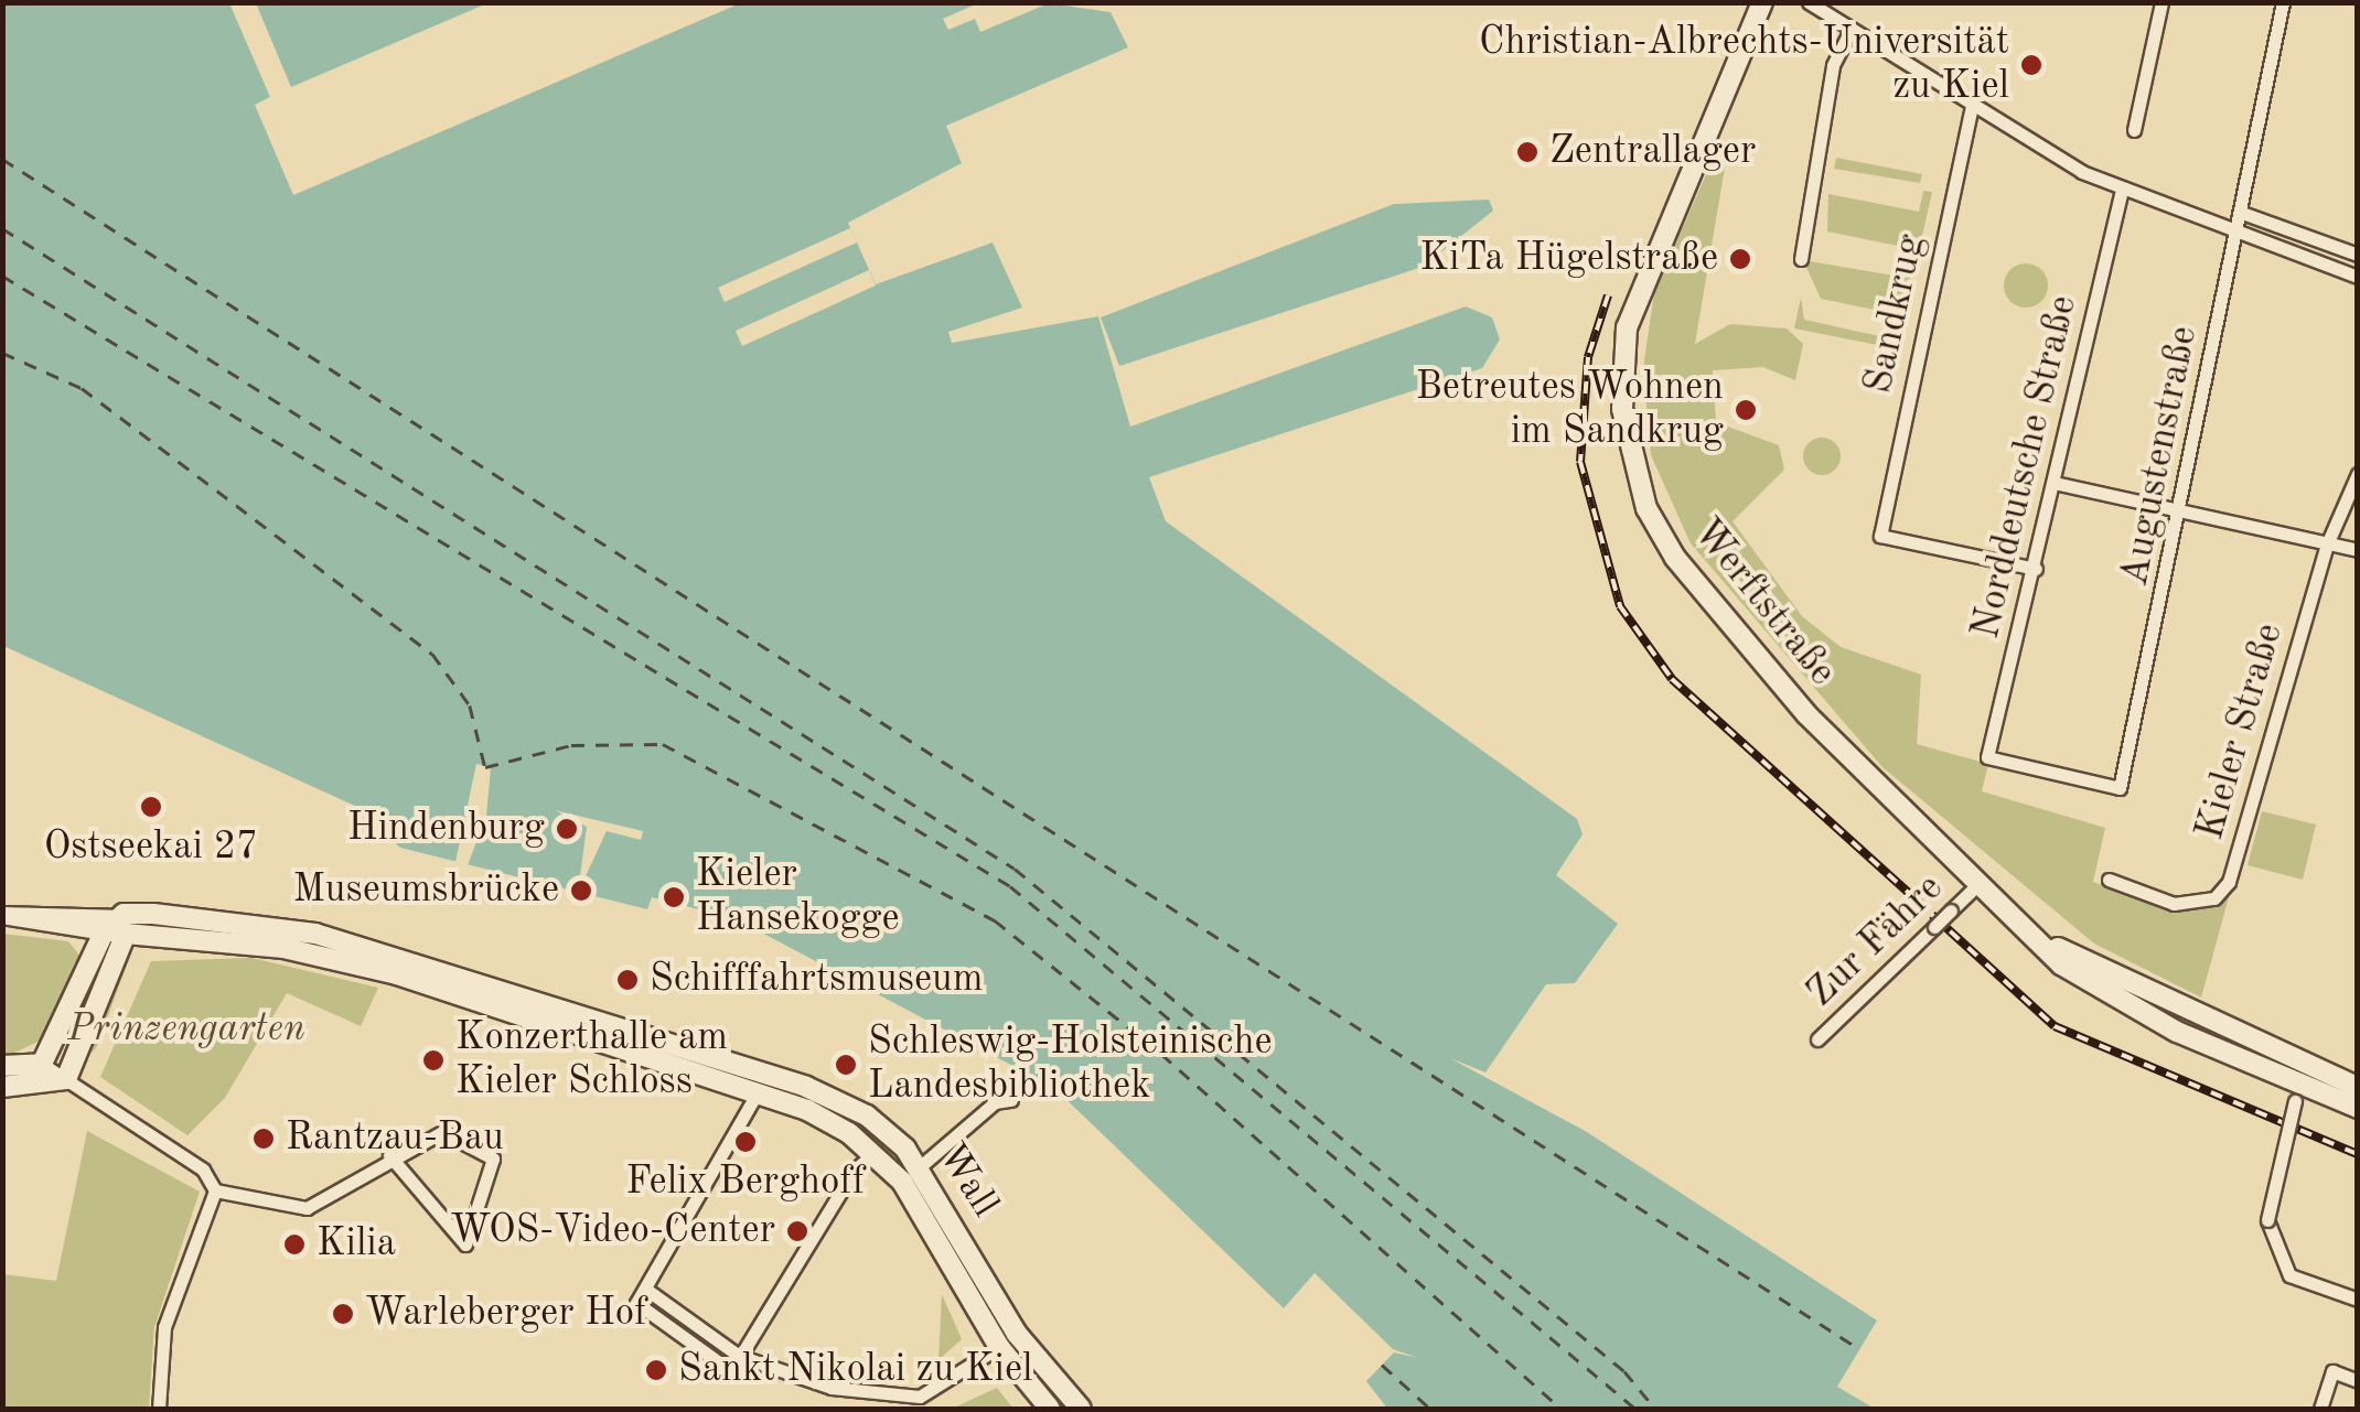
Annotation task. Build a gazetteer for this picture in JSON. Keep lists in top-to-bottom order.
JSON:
{
  "streets": {
    "main road": ["Werftstraße", "Wall"],
    "street": [
      "Sandkrug",
      "Augustenstraße",
      "Norddeutsche Straße",
      "Kieler Straße",
      "Zur Fähre"
    ]
  },
  "crossings": [
    ["Sandkrug", "Norddeutsche Straße"],
    ["Augustenstraße", "Norddeutsche Straße"],
    ["Werftstraße", "Zur Fähre"]
  ],
  "parks": ["Prinzengarten"],
  "places": [
    "Christian-Albrechts-Universität zu Kiel",
    "Zentrallager",
    "KiTa Hügelstraße",
    "Betreutes Wohnen im Sandkrug",
    "Ostseekai 27",
    "Hindenburg",
    "Museumsbrücke",
    "Kieler Hansekogge",
    "Schifffahrtsmuseum",
    "Konzerthalle am Kieler Schloss",
    "Schleswig-Holsteinische Landesbibliothek",
    "Rantzau-Bau",
    "Felix Berghoff",
    "WOS-Video-Center",
    "Kilia",
    "Warleberger Hof",
    "Sankt Nikolai zu Kiel"
  ]
}
